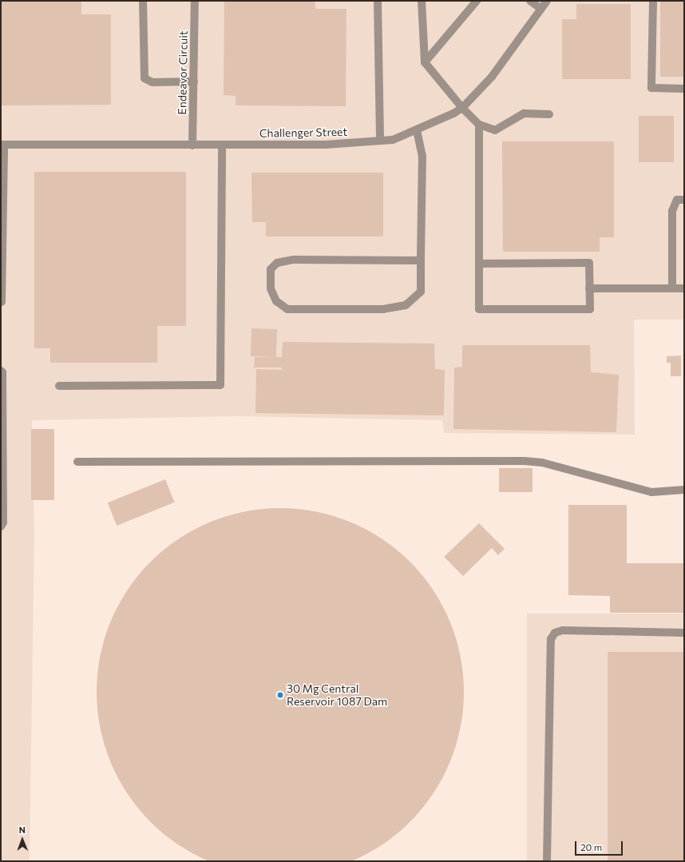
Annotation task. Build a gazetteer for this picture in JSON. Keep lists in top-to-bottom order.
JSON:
{
  "streets": {
    "street": ["Endeavor Circuit", "Challenger Street"]
  },
  "crossings": [
    ["Endeavor Circuit", "Challenger Street"]
  ],
  "places": ["30 Mg Central Reservoir 1087 Dam"],
  "scale_bar": "20 m",
  "north": "top"
}
